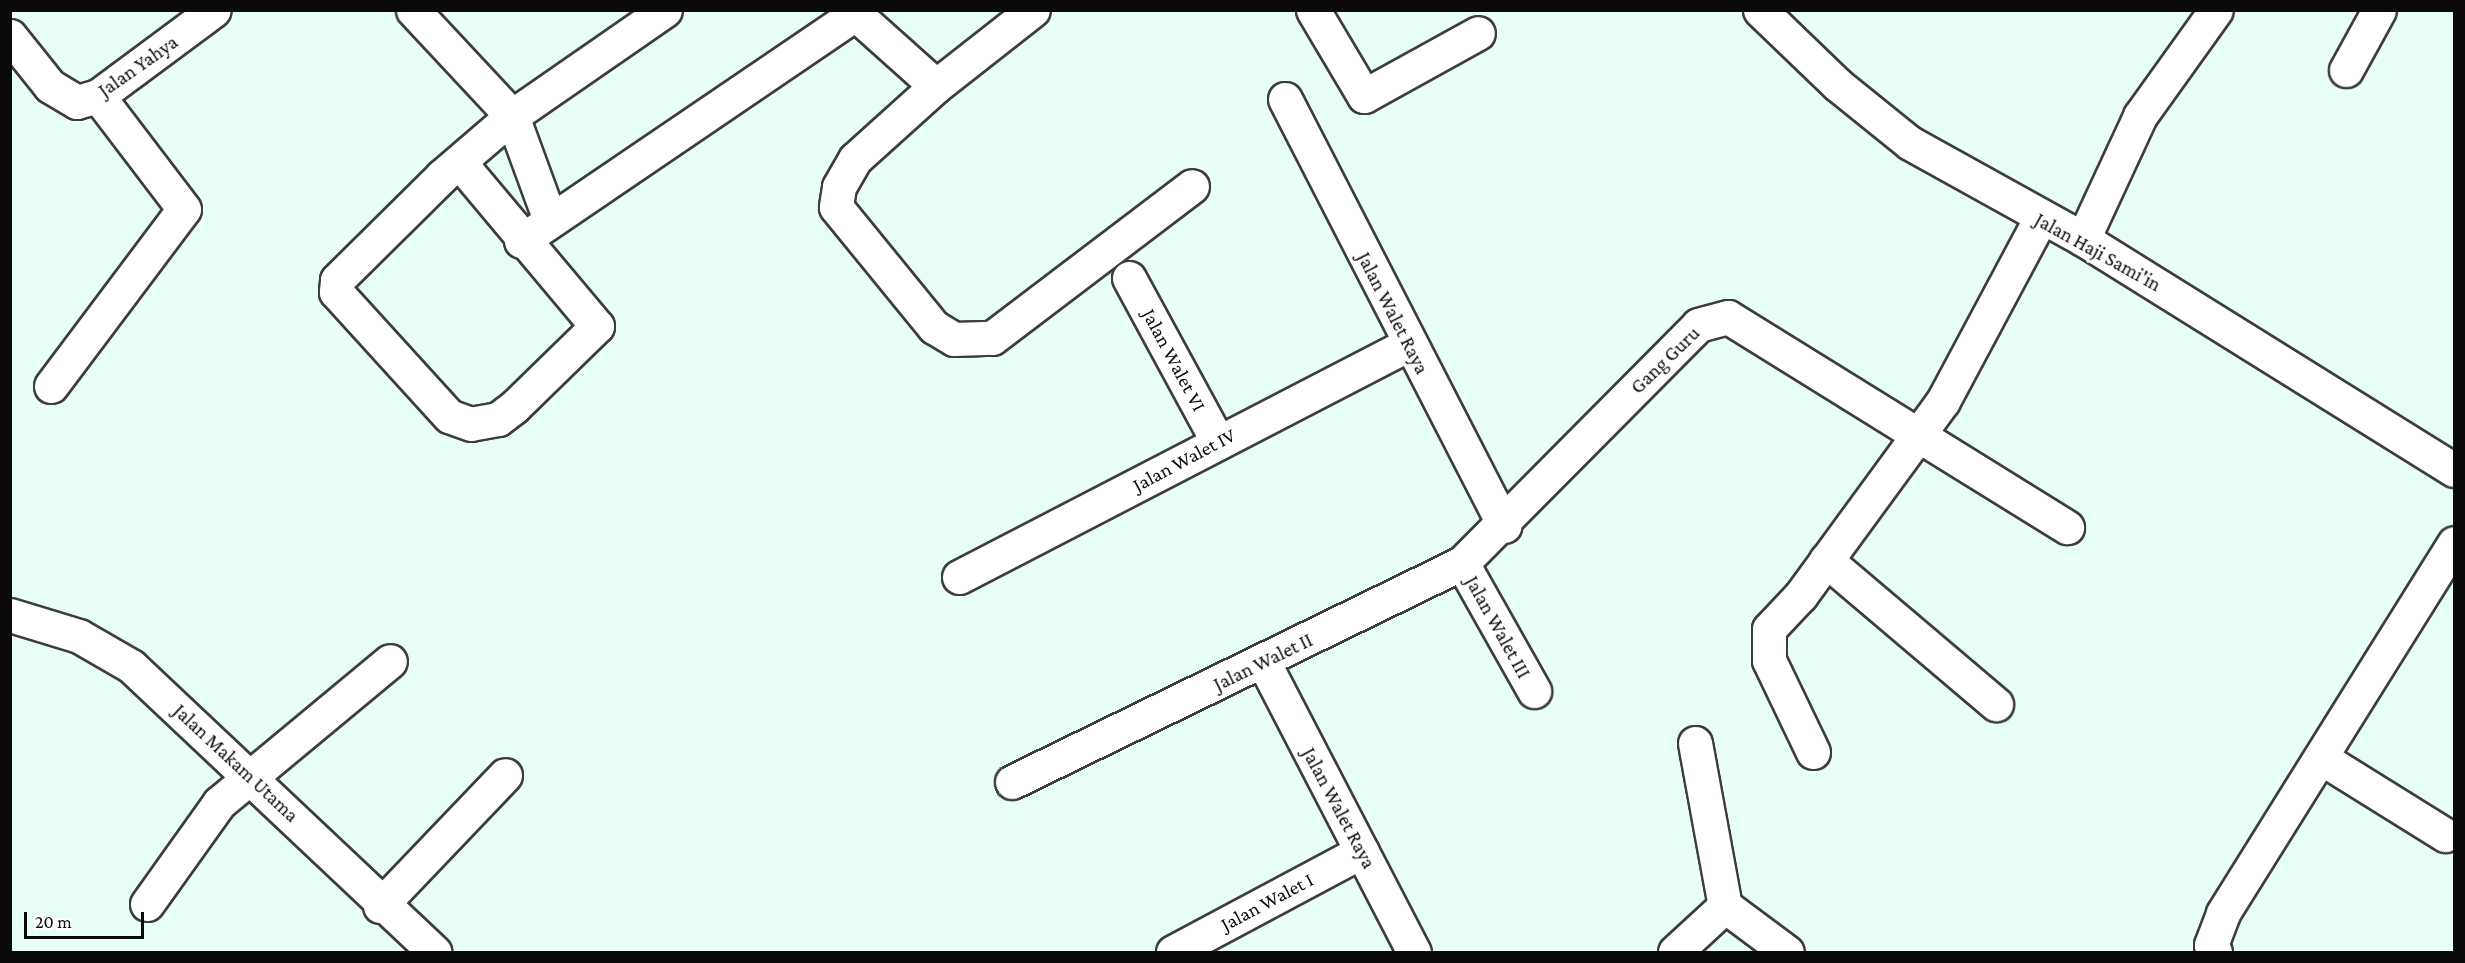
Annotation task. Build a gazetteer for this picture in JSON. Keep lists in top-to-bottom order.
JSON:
{
  "streets": {
    "street": [
      "Jalan Yahya",
      "Jalan Haji Sami'in",
      "Jalan Walet Raya",
      "Jalan Walet VI",
      "Gang Guru",
      "Jalan Walet IV",
      "Jalan Walet III",
      "Jalan Walet II",
      "Jalan Makam Utama",
      "Jalan Walet I"
    ]
  },
  "crossings": [
    ["Jalan Walet Raya", "Gang Guru"],
    ["Jalan Walet Raya", "Jalan Walet IV"],
    ["Jalan Walet Raya", "Jalan Walet II"],
    ["Jalan Walet Raya", "Jalan Walet I"],
    ["Jalan Walet VI", "Jalan Walet IV"],
    ["Gang Guru", "Jalan Walet II"],
    ["Jalan Walet III", "Jalan Walet II"]
  ],
  "scale_bar": "20 m"
}
